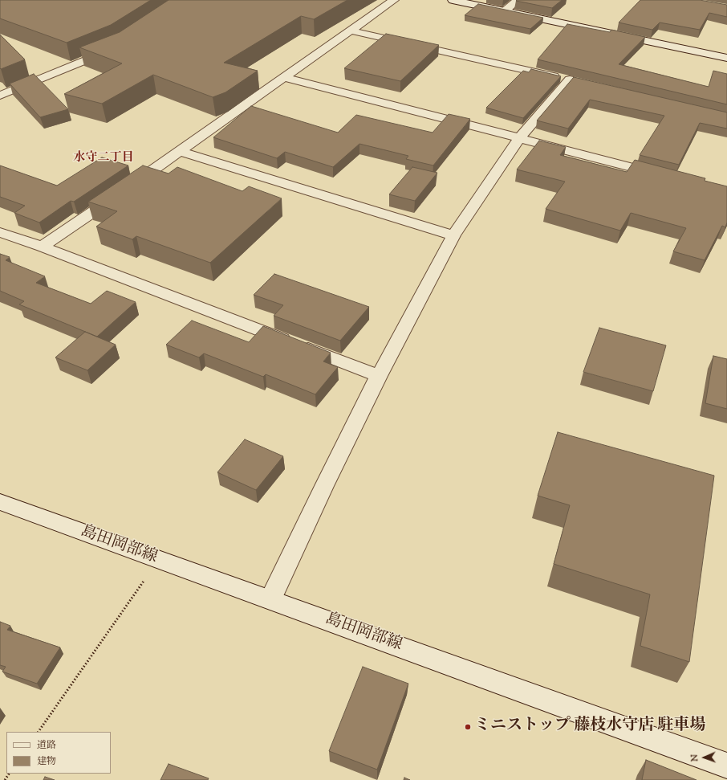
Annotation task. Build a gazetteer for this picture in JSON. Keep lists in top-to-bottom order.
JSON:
{
  "streets": {
    "street": ["島田岡部線"]
  },
  "districts": ["水守二丁目"],
  "places": ["ミニストップ 藤枝水守店 駐車場"],
  "legend": ["道路", "建物"],
  "north": "left"
}
